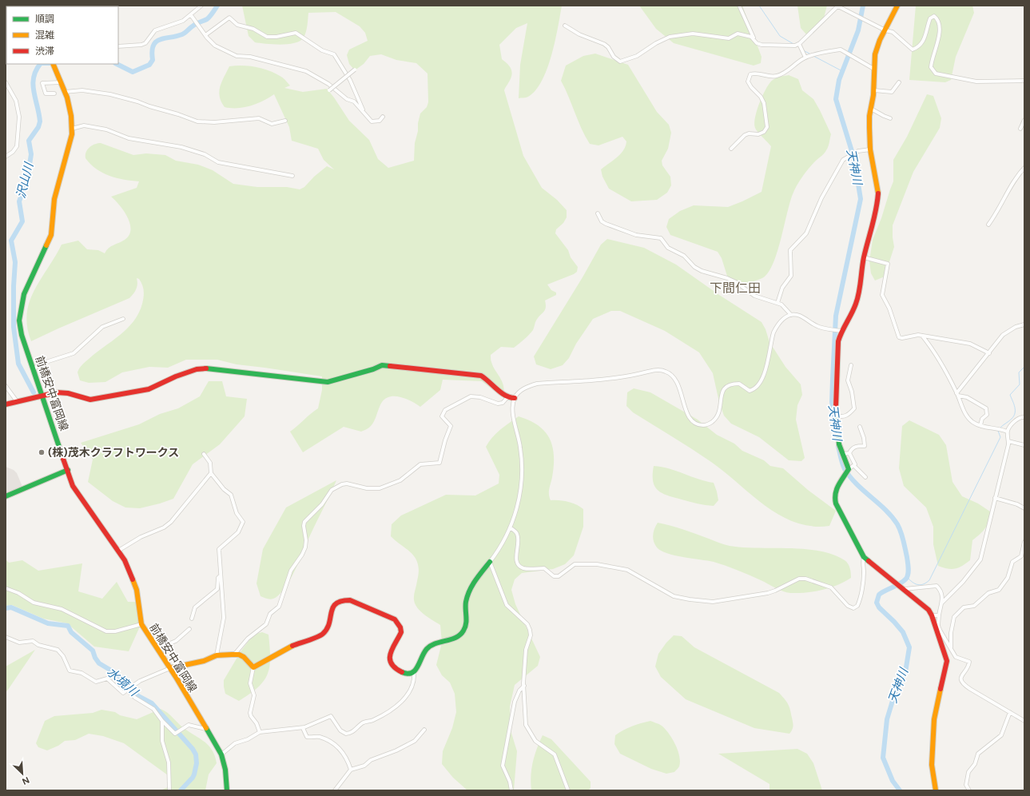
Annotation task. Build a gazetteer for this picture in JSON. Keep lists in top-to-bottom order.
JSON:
{
  "streets": {
    "street": ["前橋安中富岡線"]
  },
  "districts": ["下間仁田"],
  "water": ["天神川", "沢山川", "水境川"],
  "places": ["(株)茂木クラフトワークス"],
  "legend": ["順調", "混雑", "渋滞"],
  "north": "bottom right"
}
